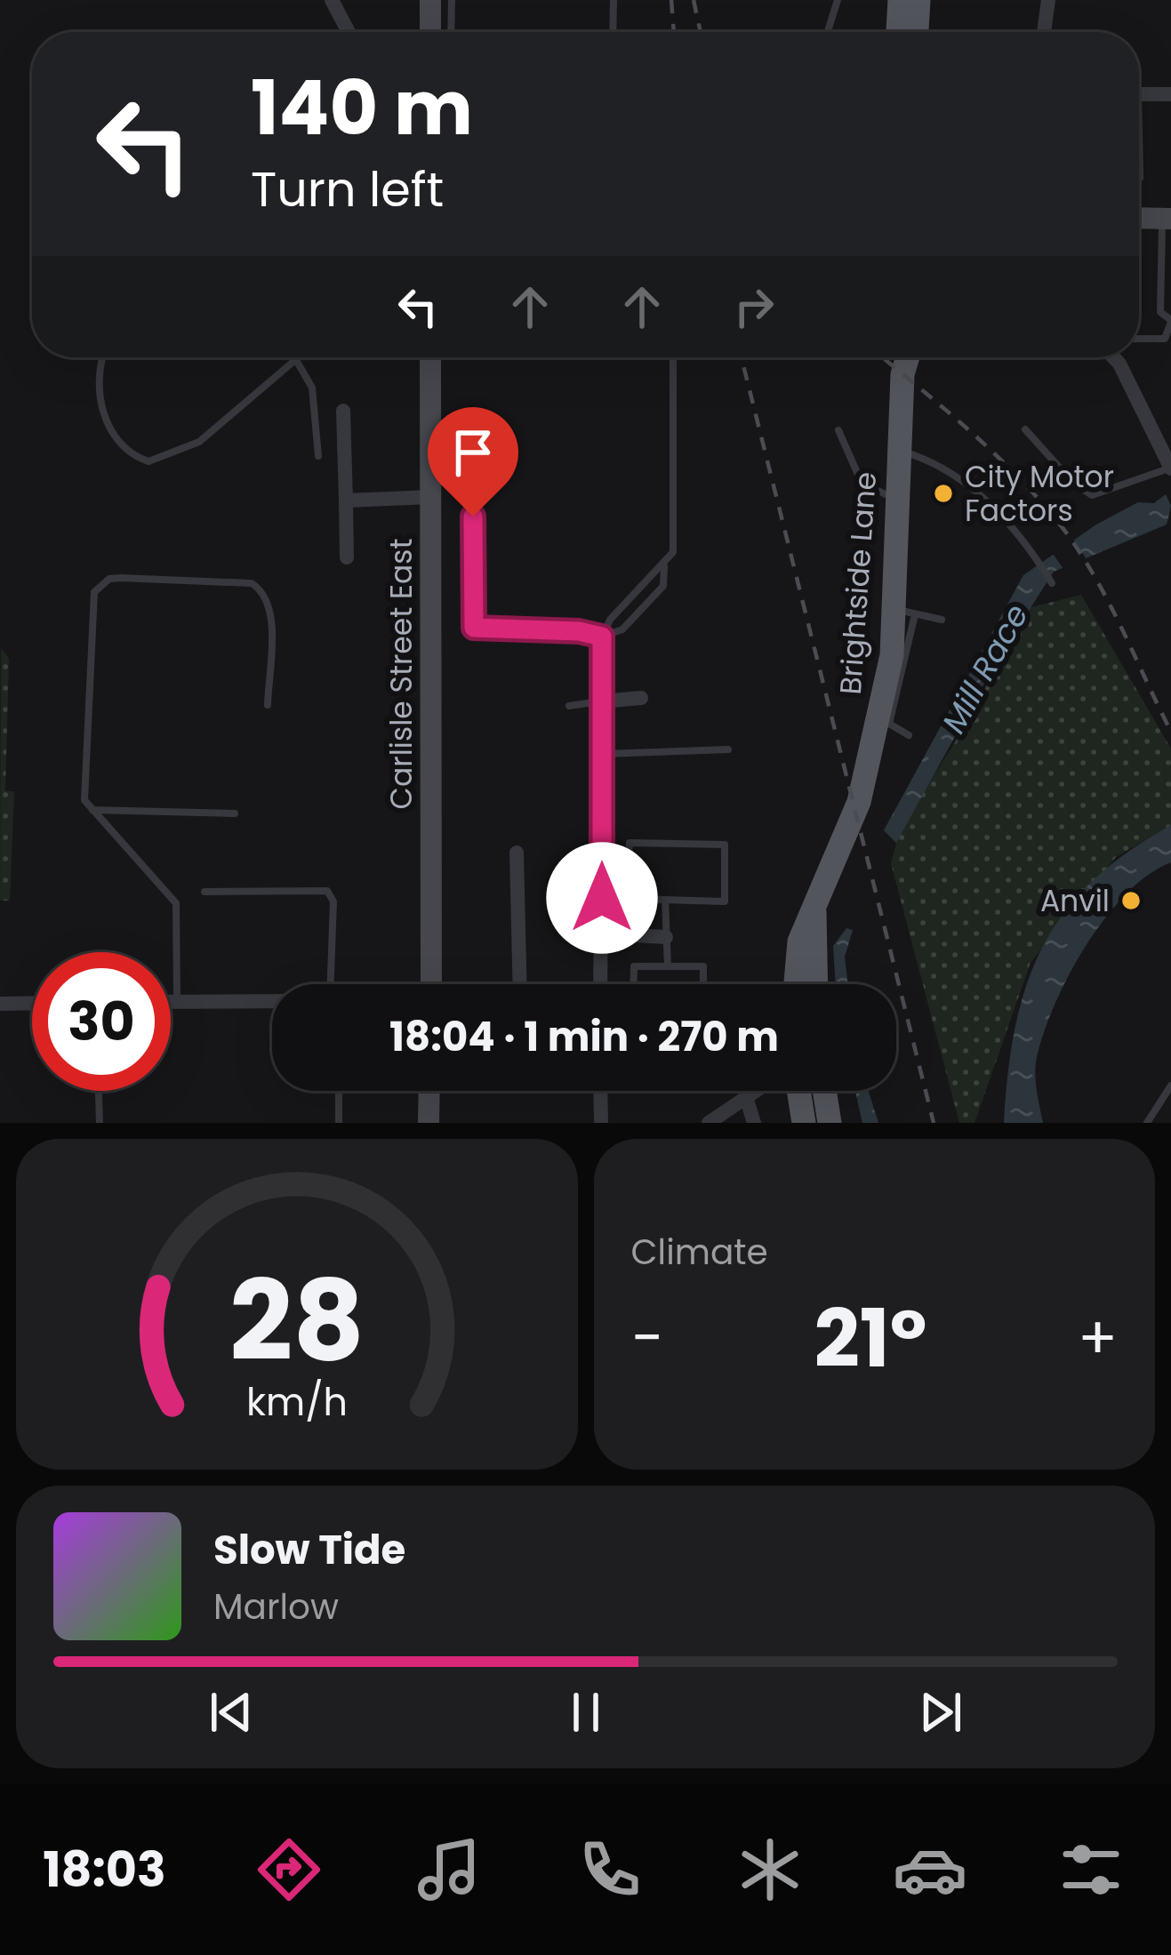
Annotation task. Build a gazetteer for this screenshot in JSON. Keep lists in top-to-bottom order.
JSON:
{
  "streets": {
    "main road": ["Brightside Lane", "Carlisle Street East"]
  },
  "water": ["Mill Race"],
  "places": ["City Motor Factors", "Anvil"],
  "page": {
    "turn": ["140 m", "Turn left"],
    "limit": "30",
    "trip": "18:04 · 1 min · 270 m",
    "tile": "Climate",
    "heat": ["−", "21°", "+"],
    "song": ["Slow Tide", "Marlow"],
    "tabs": "18:03",
    "gauge": ["28", "km/h"]
  }
}
